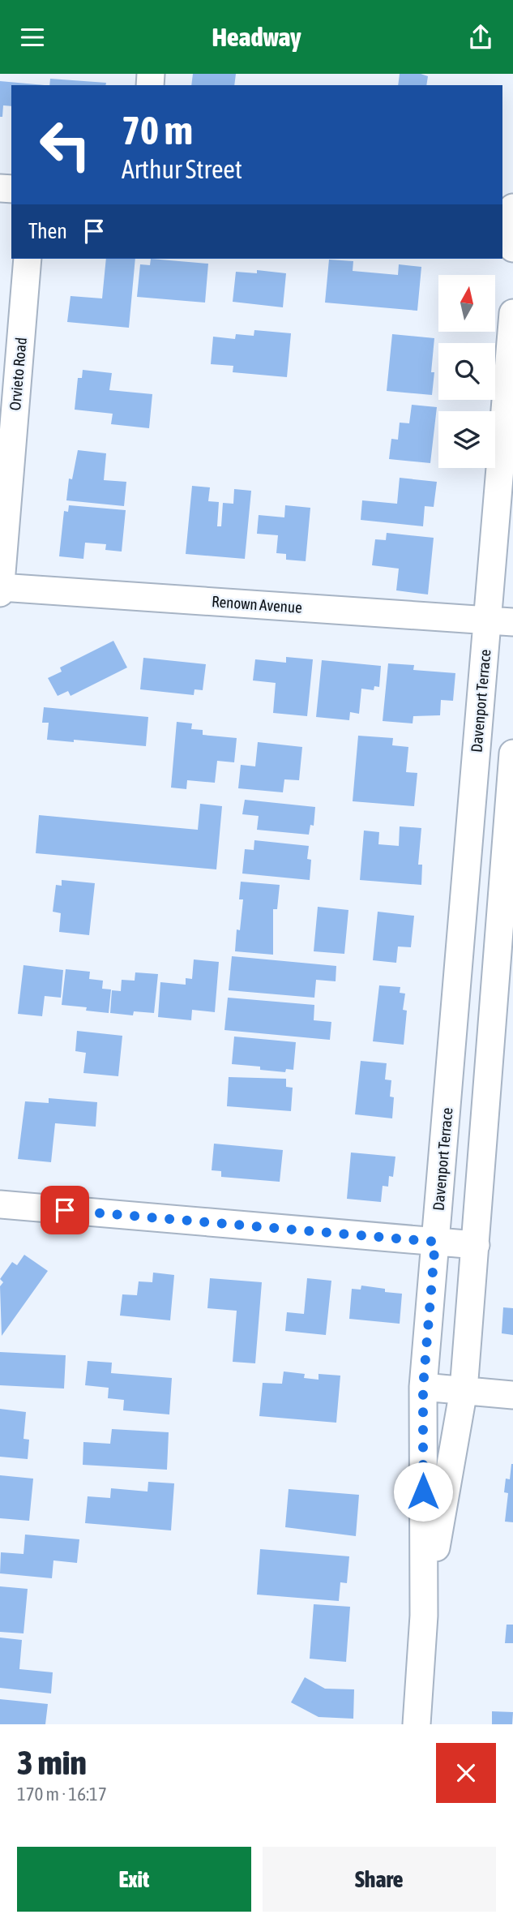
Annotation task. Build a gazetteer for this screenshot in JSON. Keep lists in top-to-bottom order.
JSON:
{
  "streets": {
    "street": ["Orvieto Road", "Renown Avenue", "Davenport Terrace"]
  },
  "crossings": [
    ["Orvieto Road", "Renown Avenue"],
    ["Renown Avenue", "Davenport Terrace"]
  ],
  "north": "top",
  "page": {
    "header": "Headway",
    "turn": ["70 m", "Arthur Street"],
    "then": "Then",
    "heading": ["3 min", "170 m · 16:17"],
    "buttons": ["Exit", "Share"]
  }
}
